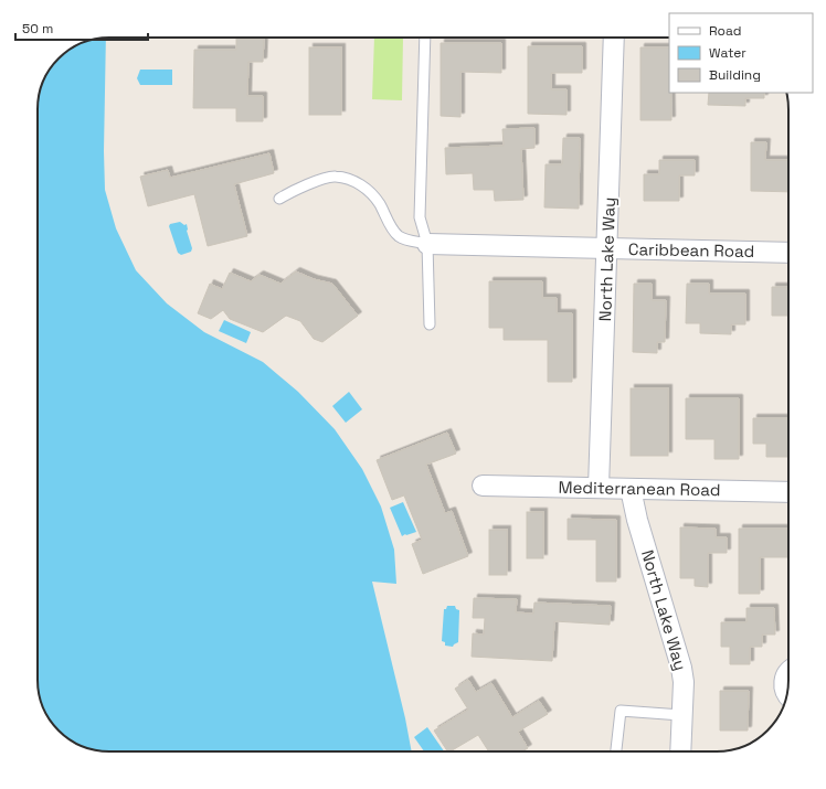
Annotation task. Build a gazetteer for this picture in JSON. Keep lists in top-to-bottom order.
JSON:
{
  "streets": {
    "street": ["Caribbean Road", "North Lake Way", "Mediterranean Road"]
  },
  "crossings": [
    ["Caribbean Road", "North Lake Way"],
    ["North Lake Way", "Mediterranean Road"]
  ],
  "legend": ["Road", "Water", "Building"],
  "scale_bar": "50 m"
}
